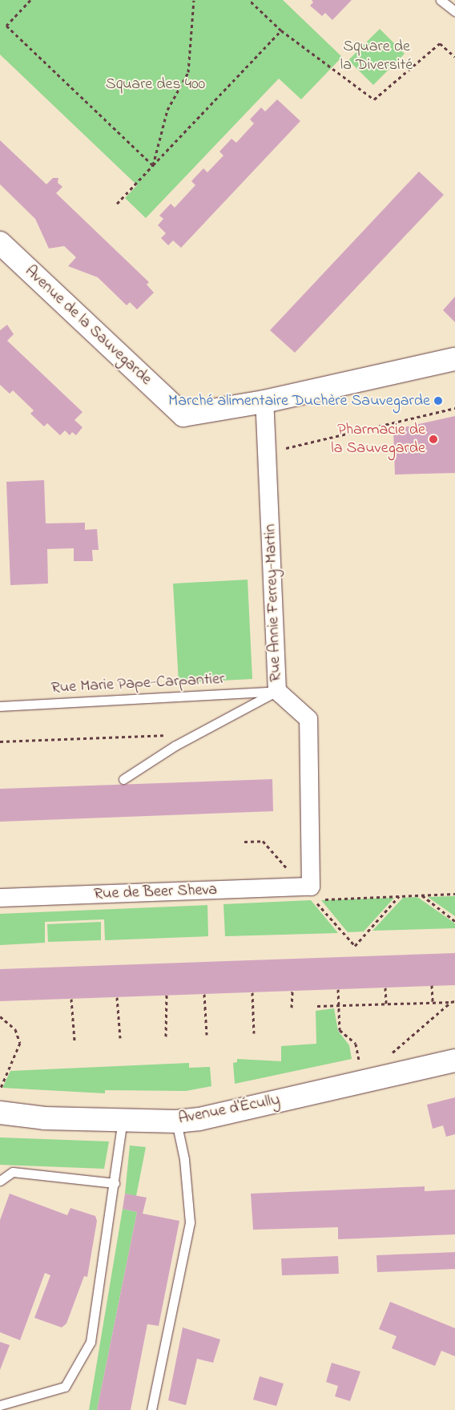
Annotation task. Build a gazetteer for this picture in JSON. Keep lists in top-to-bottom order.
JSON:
{
  "streets": {
    "street": [
      "Avenue de la Sauvegarde",
      "Rue Annie Ferrey-Martin",
      "Rue de Beer Sheva",
      "Avenue d'Écully"
    ],
    "lane": ["Rue Marie Pape-Carpantier"]
  },
  "crossings": [
    ["Avenue de la Sauvegarde", "Rue Annie Ferrey-Martin"],
    ["Rue Annie Ferrey-Martin", "Rue Marie Pape-Carpantier"],
    ["Rue Annie Ferrey-Martin", "Rue de Beer Sheva"]
  ],
  "parks": ["Square de la Diversité", "Square des 400"],
  "places": ["Marché alimentaire Duchère Sauvegarde", "Pharmacie de la Sauvegarde"]
}
